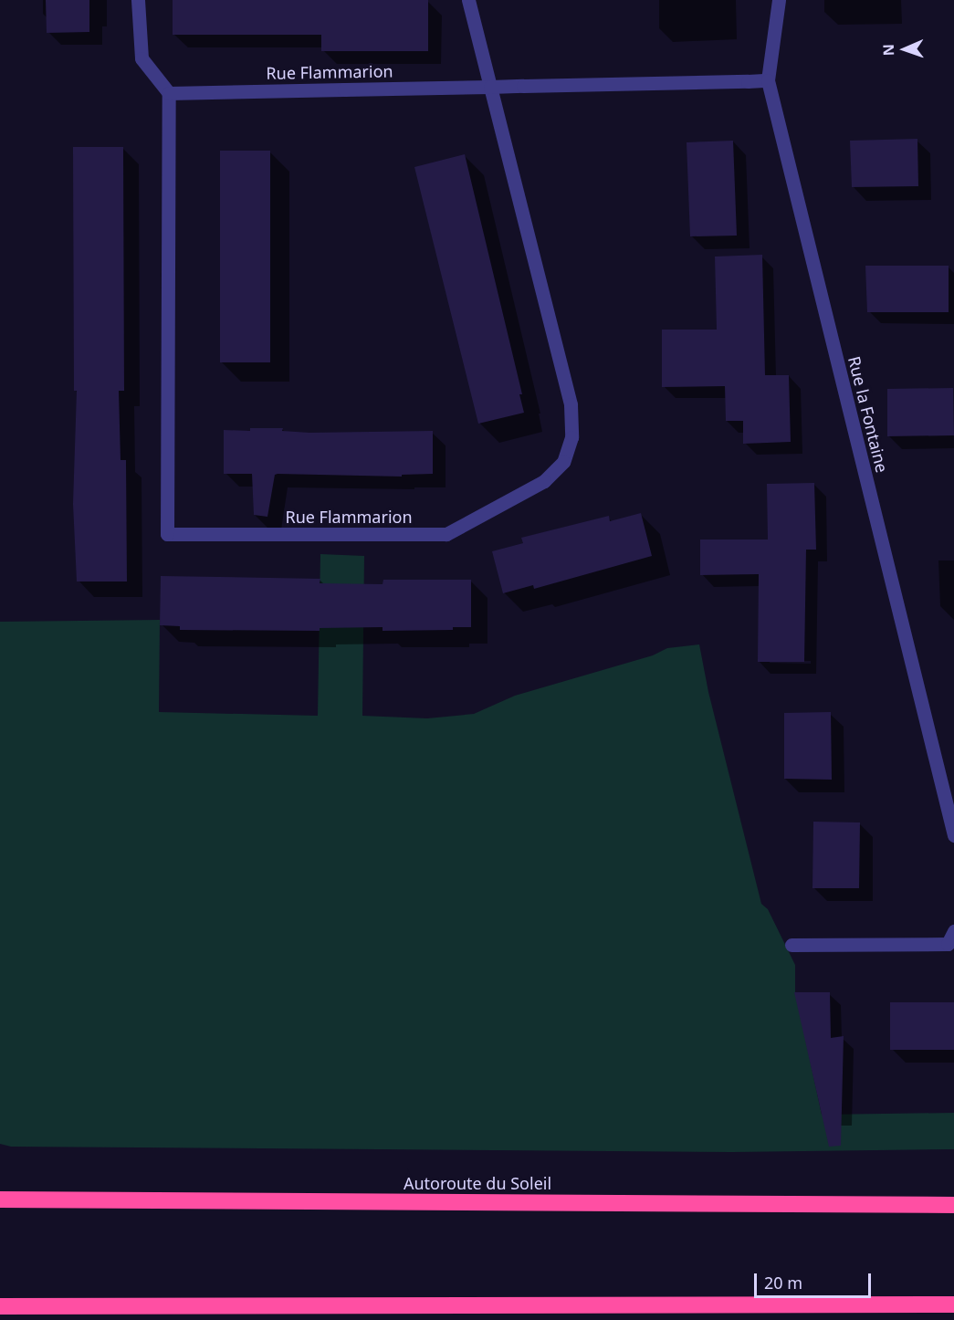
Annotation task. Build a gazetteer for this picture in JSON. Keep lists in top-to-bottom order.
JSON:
{
  "streets": {
    "highway": ["Autoroute du Soleil"],
    "street": ["Rue Flammarion", "Rue la Fontaine"]
  },
  "crossings": [
    ["Rue Flammarion", "Rue la Fontaine"]
  ],
  "scale_bar": "20 m",
  "north": "left"
}
